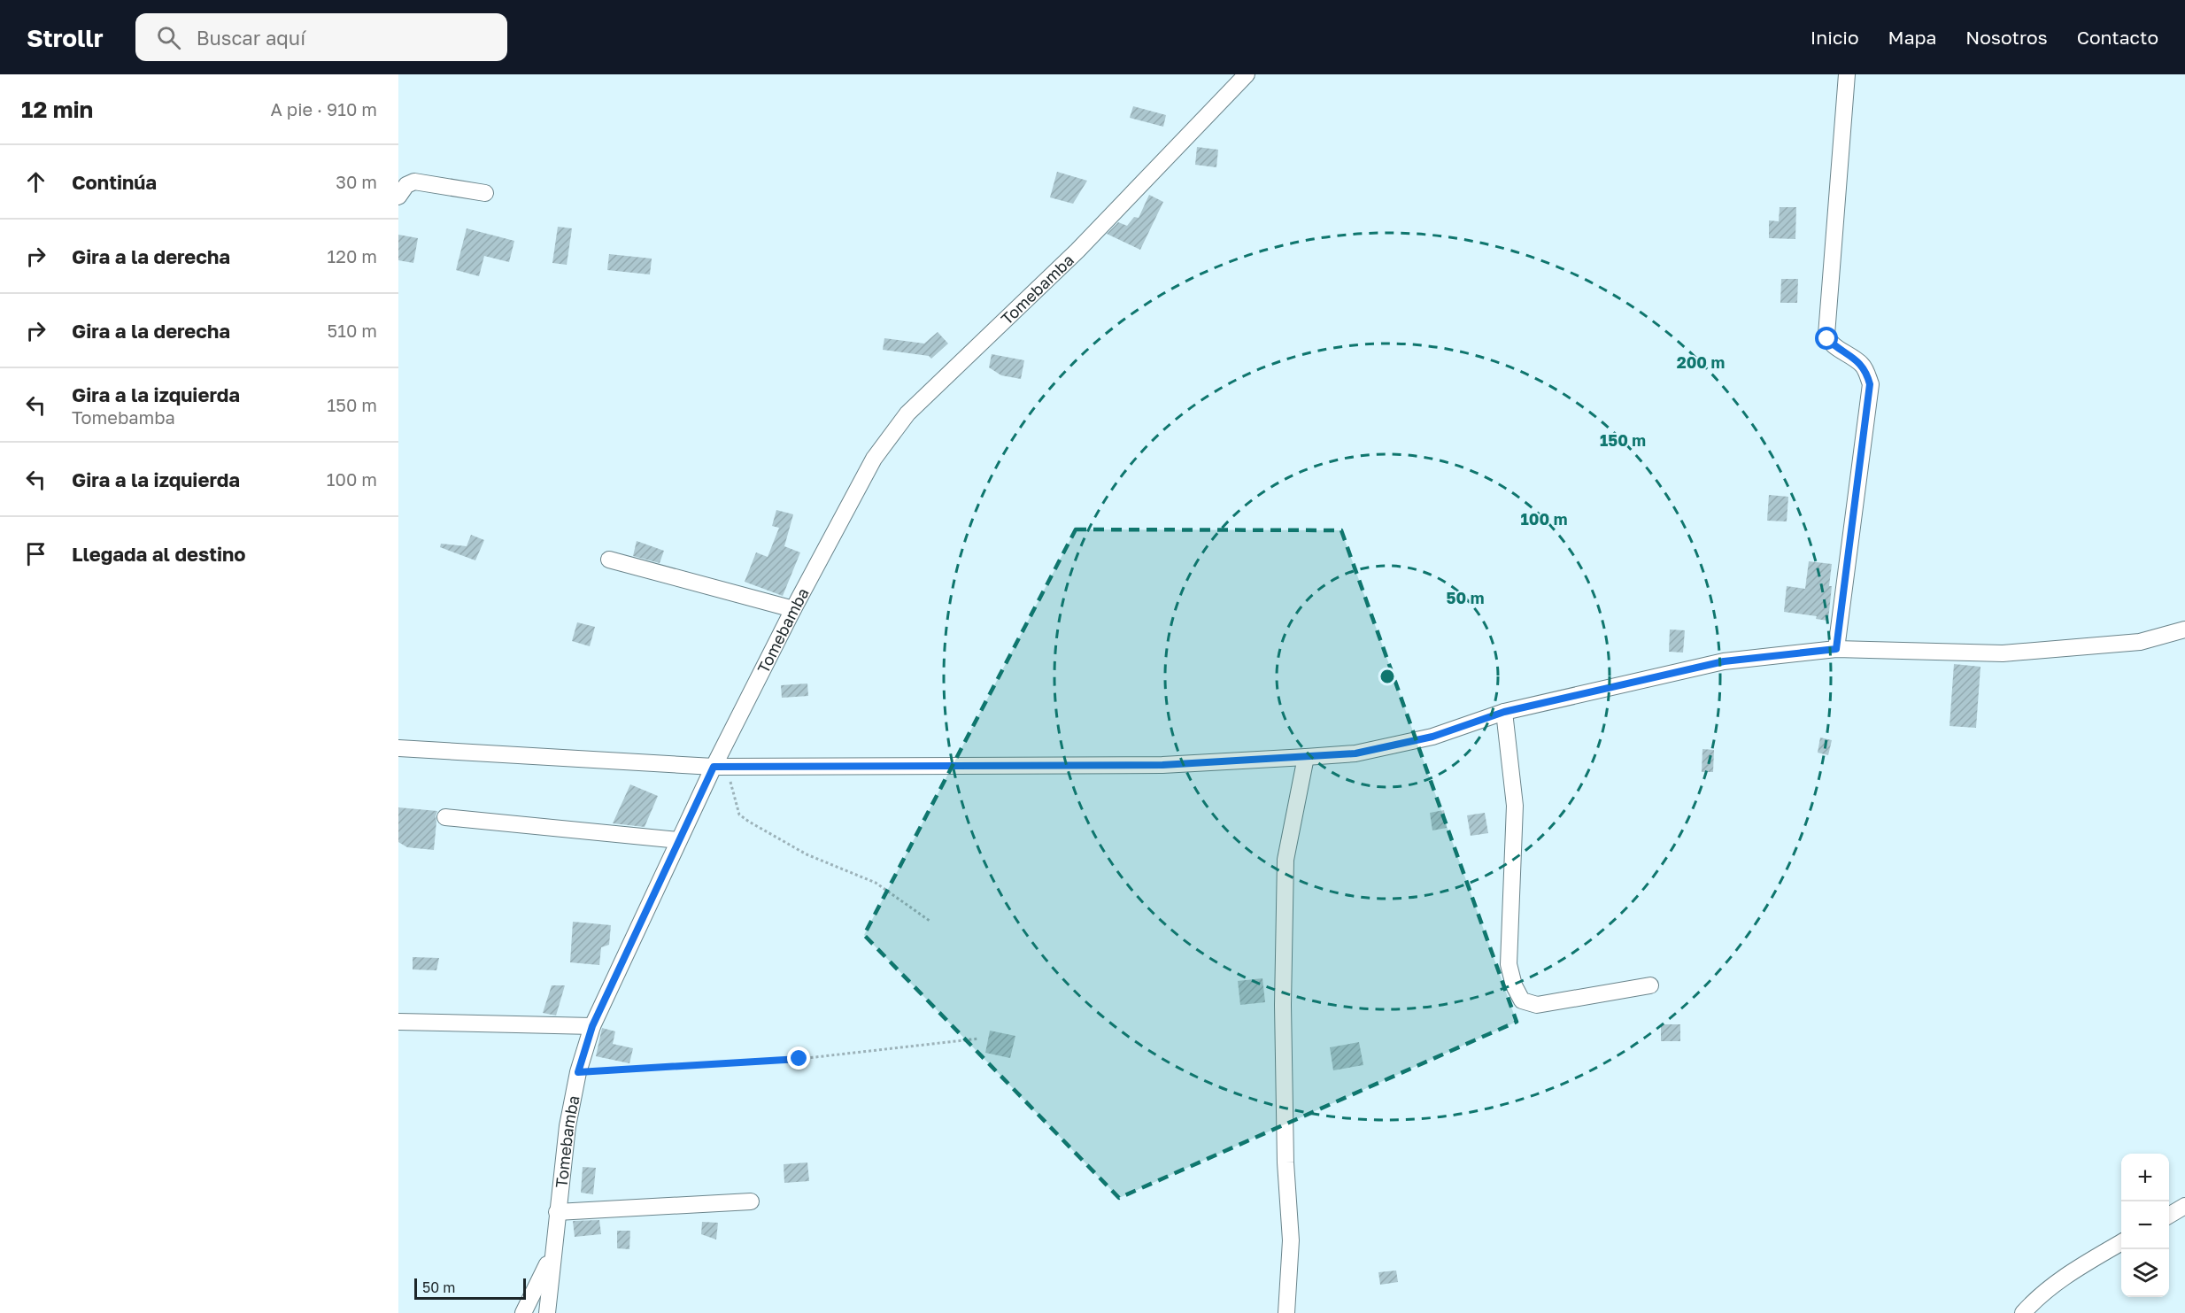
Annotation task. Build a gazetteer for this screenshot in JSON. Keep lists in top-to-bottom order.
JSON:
{
  "streets": {
    "street": ["Tomebamba"]
  },
  "scale_bar": "50 m",
  "page": {
    "header": "Strollr",
    "search": "Buscar aquí",
    "nav": [
      "Inicio",
      "Mapa",
      "Nosotros",
      "Contacto"
    ],
    "heading": ["12 min", "A pie · 910 m"],
    "list": [
      ["Continúa", "30 m"],
      ["Gira a la derecha", "120 m"],
      ["Gira a la derecha", "510 m"],
      ["Gira a la izquierda", "Tomebamba", "150 m"],
      ["Gira a la izquierda", "100 m"],
      "Llegada al destino"
    ],
    "map_buttons": ["+", "−"],
    "scale": "50 m"
  },
  "rings": [
    "200 m",
    "150 m",
    "100 m",
    "50 m"
  ]
}
